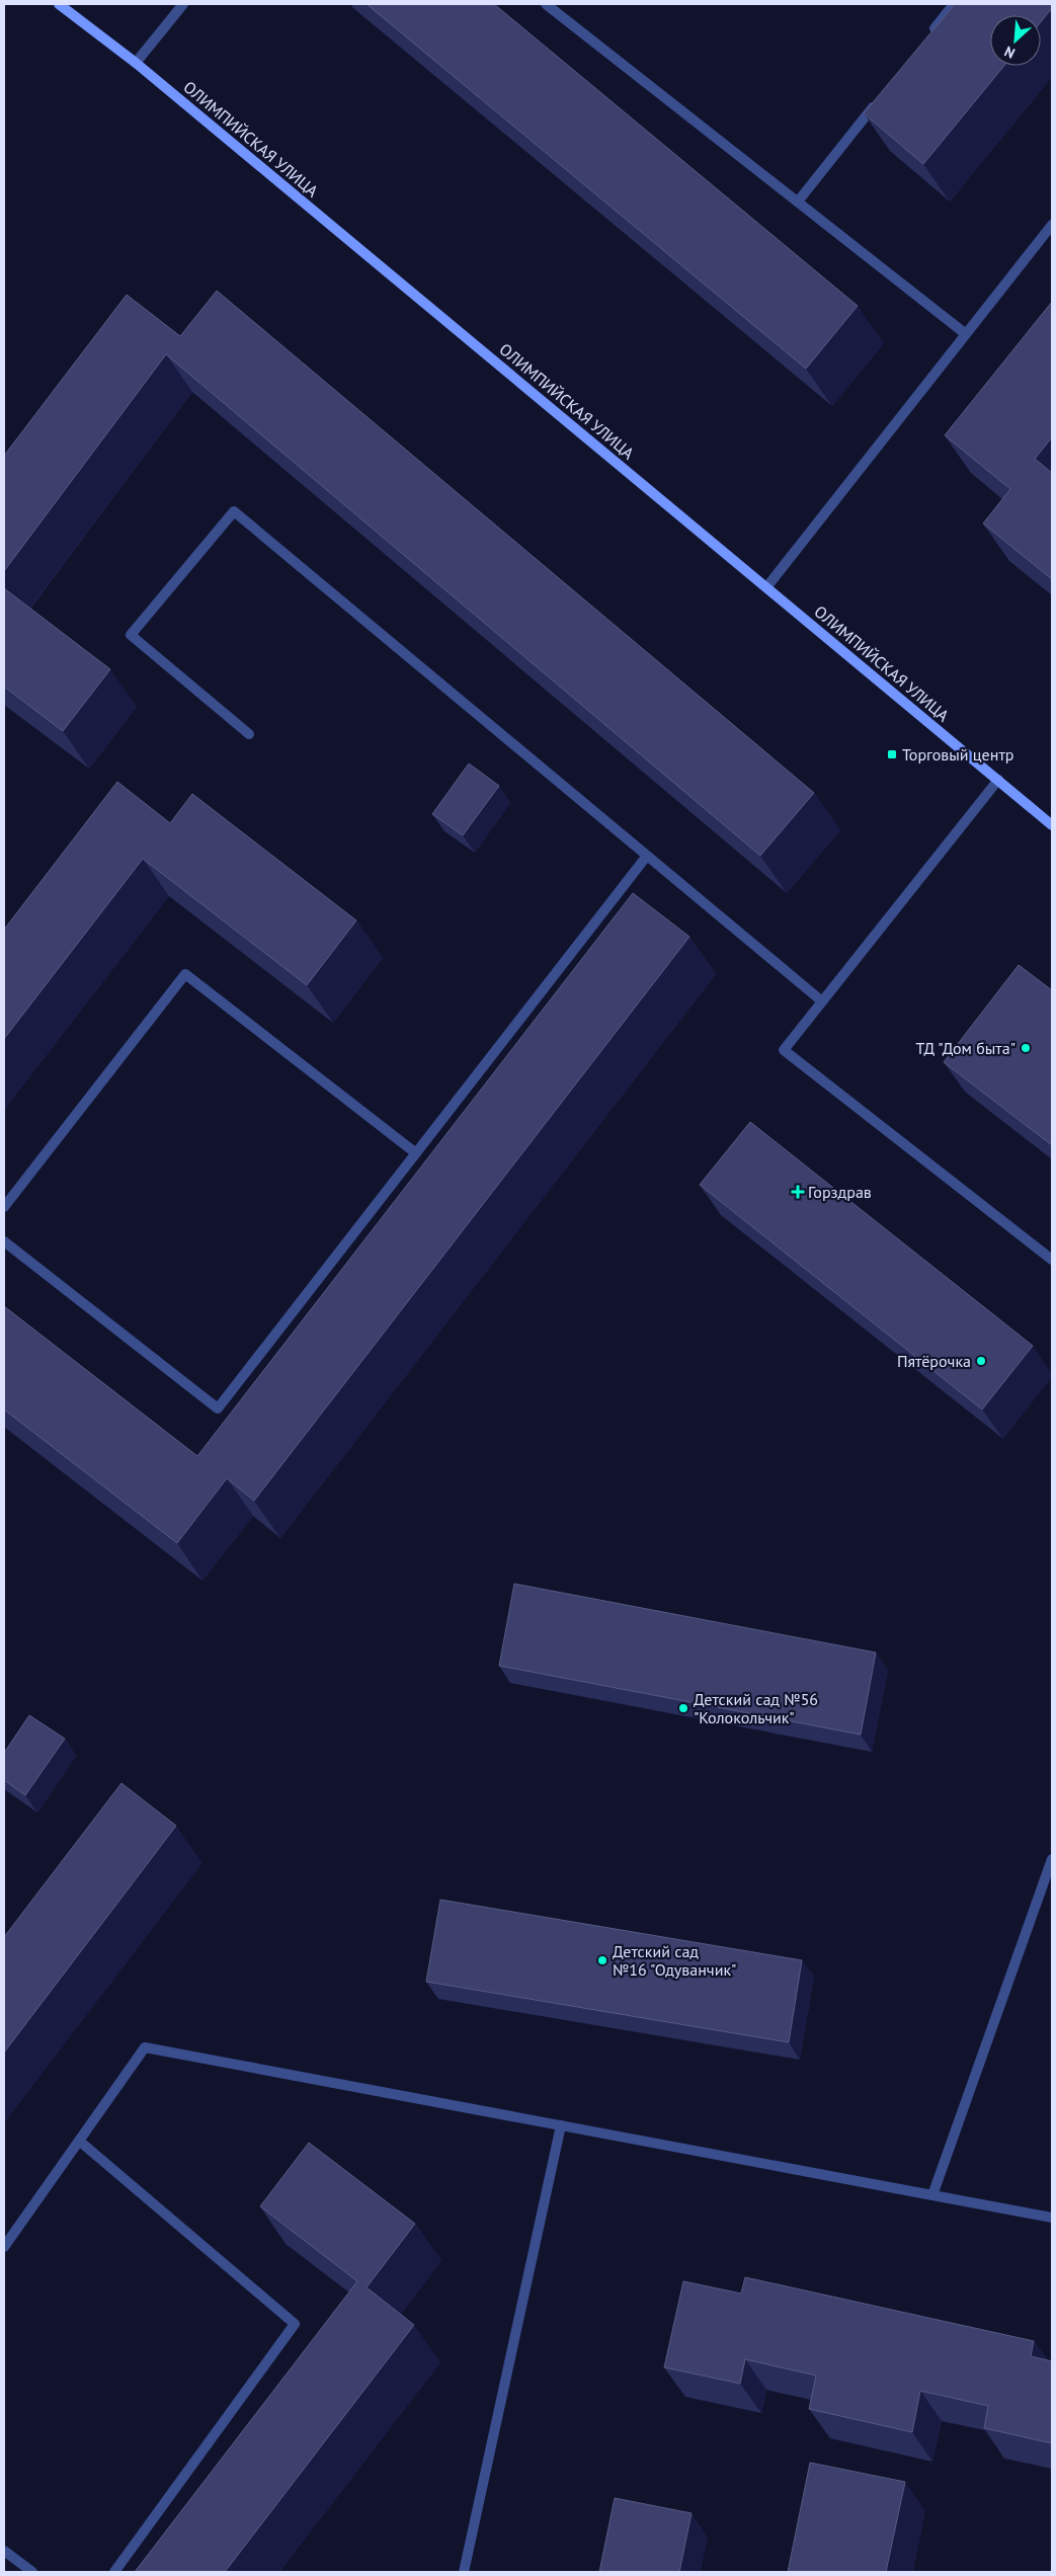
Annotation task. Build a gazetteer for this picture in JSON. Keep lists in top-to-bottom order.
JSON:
{
  "streets": {
    "street": ["ОЛИМПИЙСКАЯ УЛИЦА"]
  },
  "places": {
    "transit": ["Торговый центр"],
    "other": [
      "ТД \"Дом быта\"",
      "Пятёрочка",
      "Детский сад №56 \"Колокольчик\"",
      "Детский сад №16 \"Одуванчик\""
    ],
    "health": ["Горздрав"]
  },
  "north": "bottom left"
}
